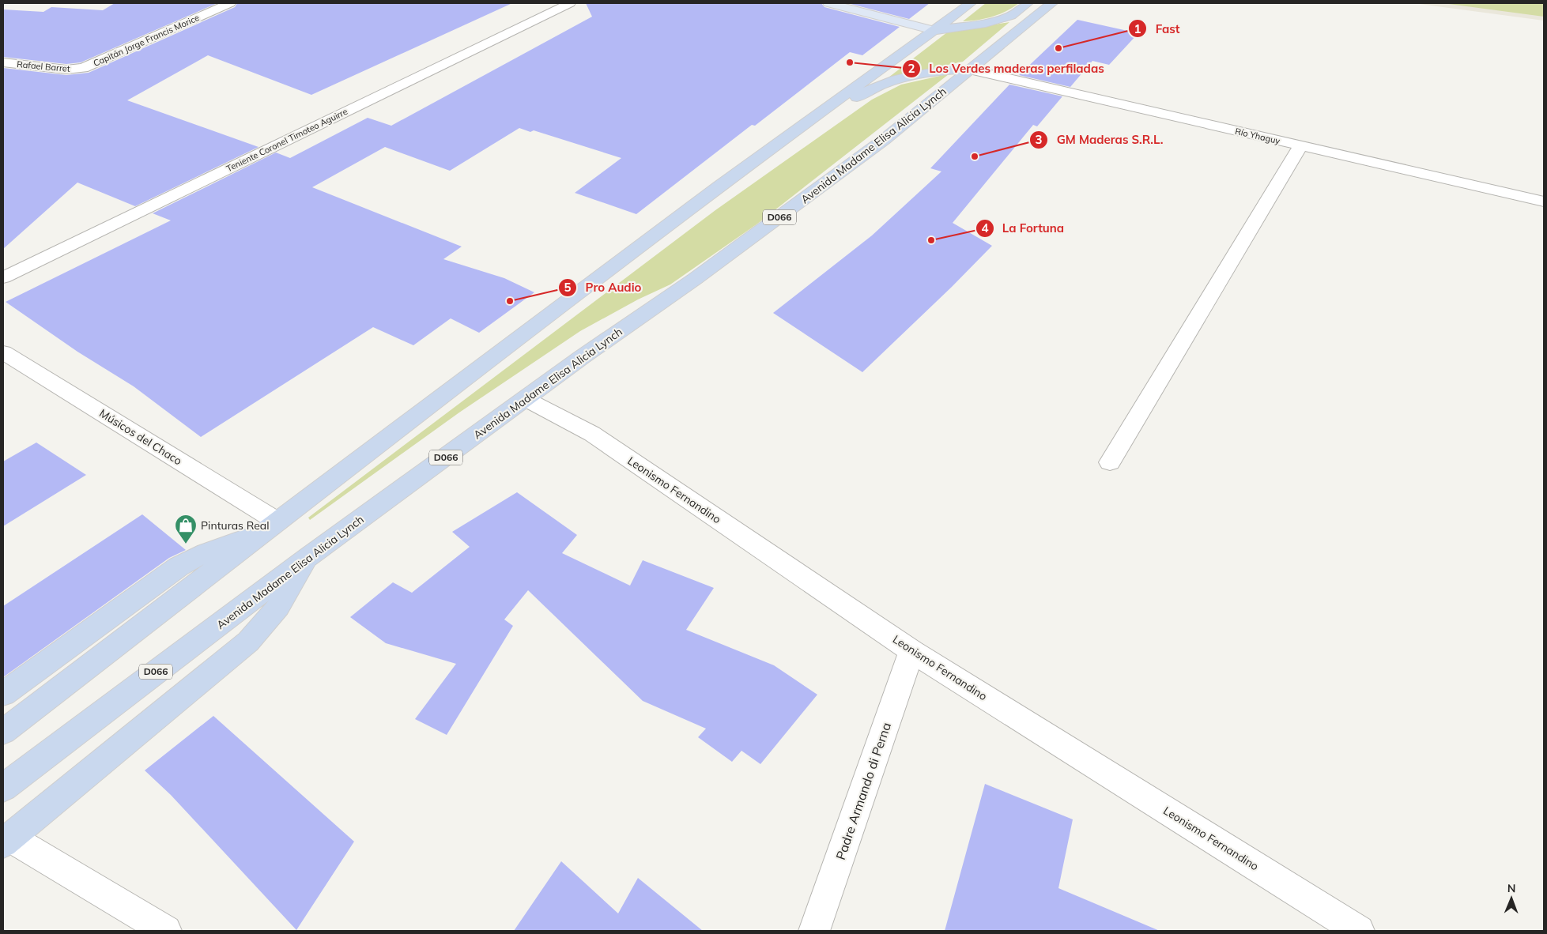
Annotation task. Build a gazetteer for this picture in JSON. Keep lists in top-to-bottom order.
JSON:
{
  "streets": {
    "highway": ["Avenida Madame Elisa Alicia Lynch", "D066"],
    "street": [
      "Capitán Jorge Francis Morice",
      "Rafael Barret",
      "Río Yhaguy",
      "Teniente Coronel Timoteo Aguirre",
      "Músicos del Chaco",
      "Leonismo Fernandino",
      "Padre Armando di Perna"
    ]
  },
  "crossings": [
    ["Capitán Jorge Francis Morice", "Rafael Barret"],
    ["Río Yhaguy", "Avenida Madame Elisa Alicia Lynch"],
    ["Avenida Madame Elisa Alicia Lynch", "Leonismo Fernandino"],
    ["Leonismo Fernandino", "Padre Armando di Perna"]
  ],
  "places": {
    "other": [
      "Fast",
      "Los Verdes maderas perfiladas",
      "GM Maderas S.R.L.",
      "La Fortuna",
      "Pro Audio"
    ],
    "shop": ["Pinturas Real"]
  },
  "north": "top"
}
